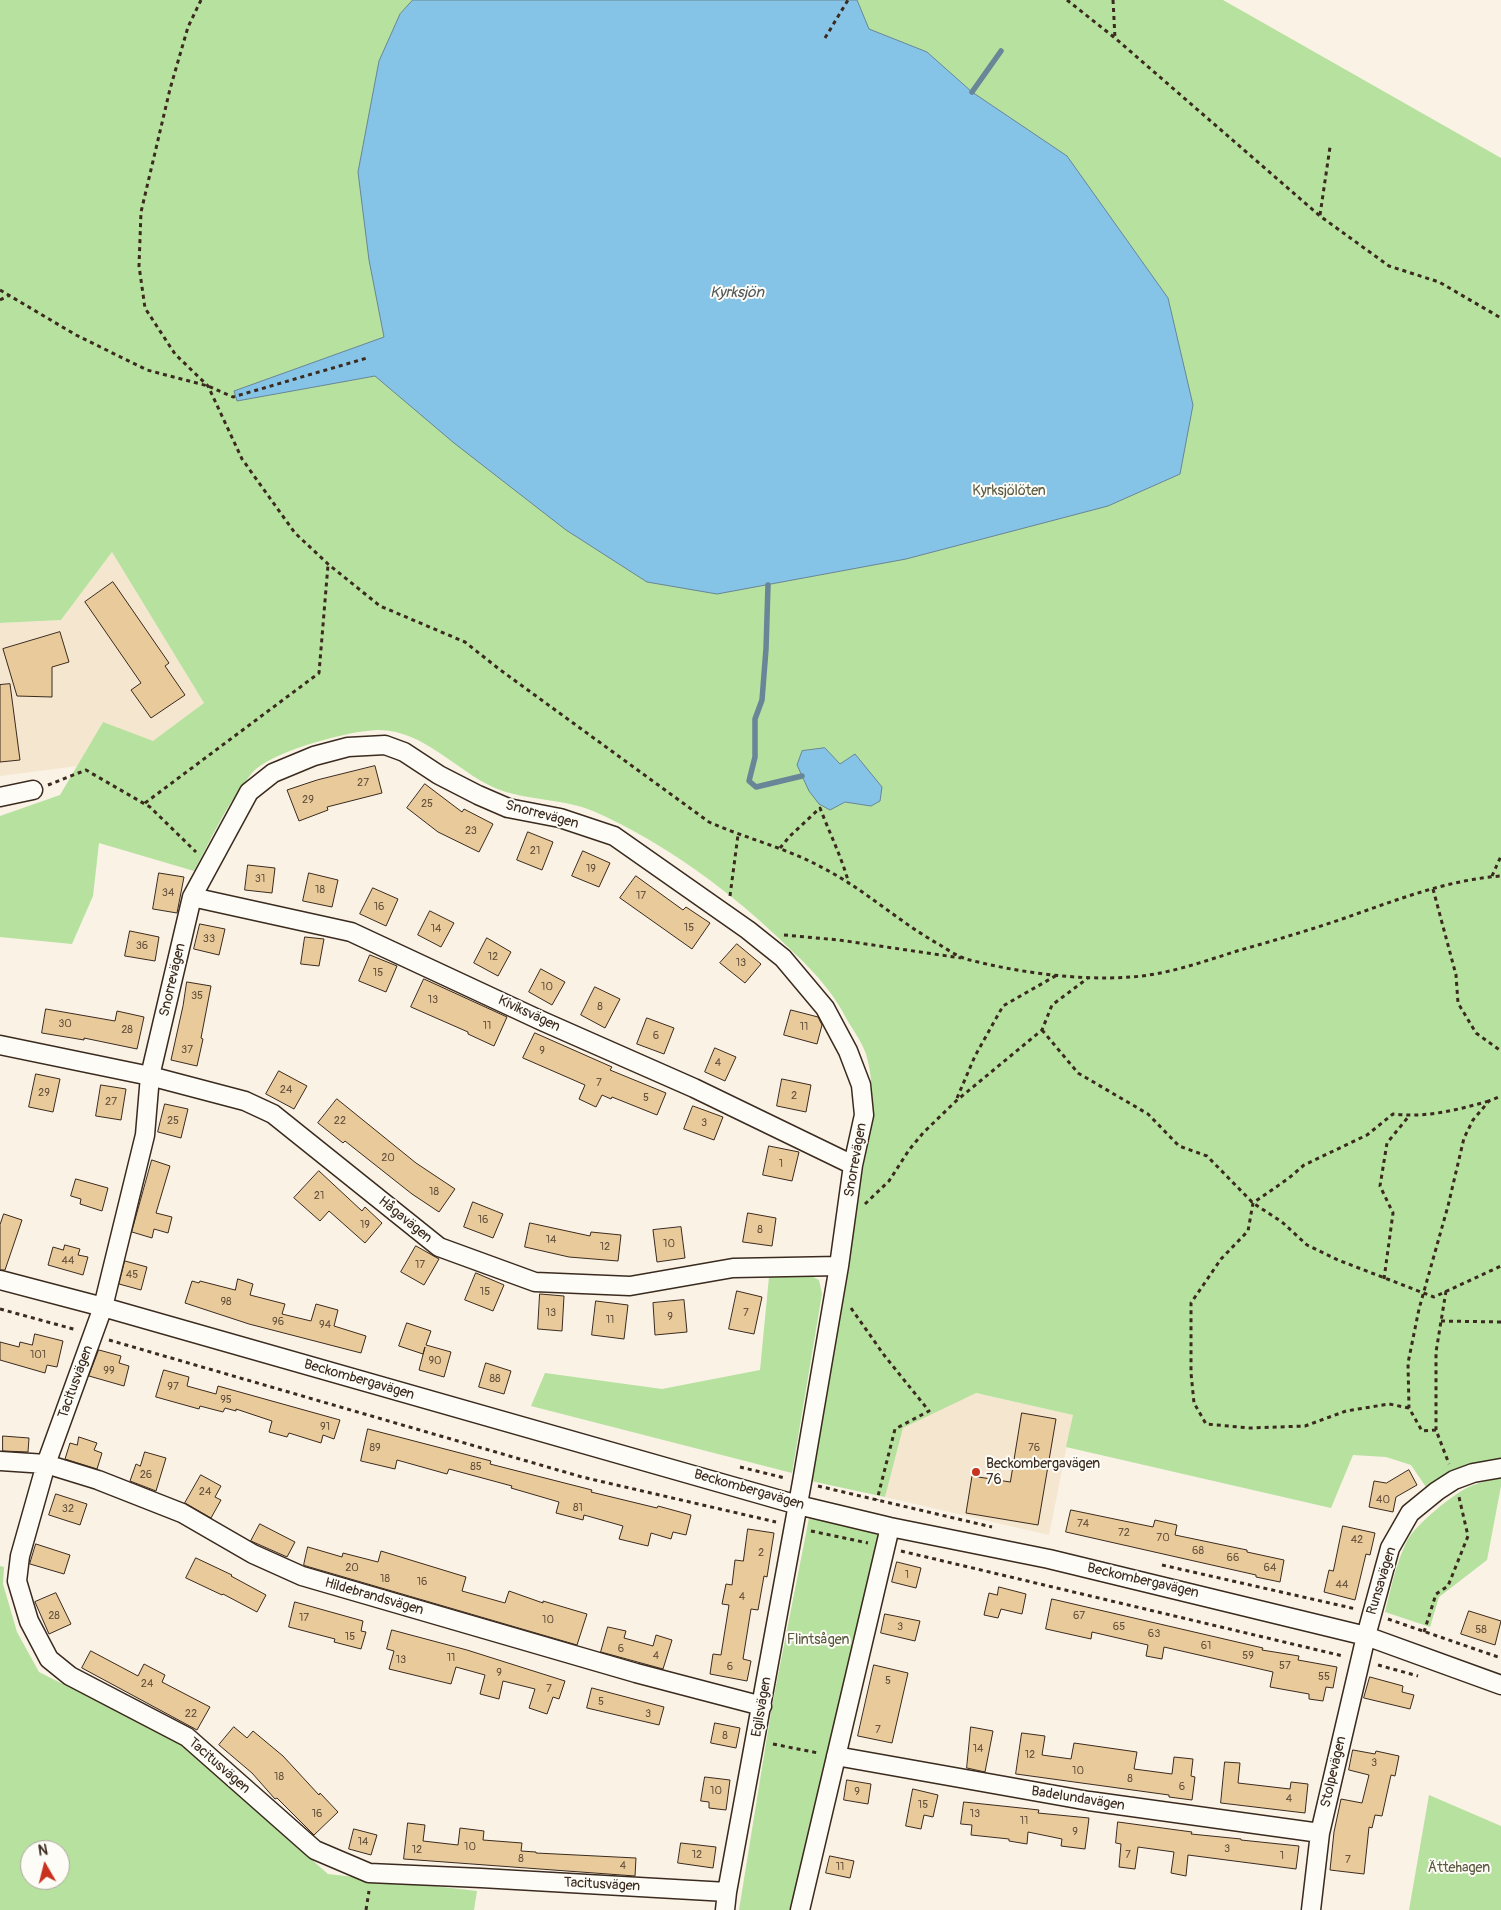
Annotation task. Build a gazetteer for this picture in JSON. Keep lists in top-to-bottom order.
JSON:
{
  "streets": {
    "street": [
      "Snorrevägen",
      "Kiviksvägen",
      "Hågavägen",
      "Beckombergavägen",
      "Tacitusvägen",
      "Runsavägen",
      "Hildebrandsvägen",
      "Egilsvägen",
      "Stolpevägen",
      "Badelundavägen"
    ]
  },
  "crossings": [
    ["Snorrevägen", "Kiviksvägen"],
    ["Snorrevägen", "Hågavägen"],
    ["Snorrevägen", "Beckombergavägen"],
    ["Snorrevägen", "Tacitusvägen"],
    ["Snorrevägen", "Egilsvägen"],
    ["Beckombergavägen", "Tacitusvägen"],
    ["Beckombergavägen", "Runsavägen"],
    ["Beckombergavägen", "Egilsvägen"],
    ["Beckombergavägen", "Stolpevägen"],
    ["Tacitusvägen", "Hildebrandsvägen"],
    ["Tacitusvägen", "Egilsvägen"],
    ["Runsavägen", "Stolpevägen"],
    ["Hildebrandsvägen", "Egilsvägen"],
    ["Stolpevägen", "Badelundavägen"]
  ],
  "water": ["Kyrksjön"],
  "parks": ["Kyrksjölöten", "Flintsågen", "Ättehagen"],
  "places": ["Beckombergavägen 76"],
  "house_numbers": [
    "27",
    "29",
    "25",
    "23",
    "21",
    "19",
    "31",
    "18",
    "34",
    "17",
    "16",
    "15",
    "14",
    "33",
    "36",
    "12",
    "13",
    "15",
    "10",
    "35",
    "13",
    "8",
    "30",
    "11",
    "11",
    "28",
    "6",
    "37",
    "9",
    "4",
    "7",
    "24",
    "29",
    "2",
    "5",
    "27",
    "25",
    "22",
    "3",
    "20",
    "1",
    "18",
    "21",
    "16",
    "19",
    "8",
    "14",
    "10",
    "12",
    "44",
    "17",
    "45",
    "15",
    "98",
    "13",
    "7",
    "9",
    "11",
    "96",
    "94",
    "101",
    "90",
    "99",
    "88",
    "97",
    "95",
    "91",
    "89",
    "76",
    "85",
    "26",
    "24",
    "40",
    "81",
    "32",
    "74",
    "72",
    "70",
    "42",
    "68",
    "2",
    "66",
    "20",
    "64",
    "1",
    "18",
    "16",
    "44",
    "4",
    "28",
    "67",
    "17",
    "10",
    "3",
    "65",
    "58",
    "63",
    "15",
    "61",
    "6",
    "4",
    "59",
    "11",
    "13",
    "57",
    "6",
    "9",
    "55",
    "5",
    "24",
    "7",
    "5",
    "22",
    "3",
    "7",
    "8",
    "14",
    "12",
    "3",
    "10",
    "18",
    "8",
    "6",
    "10",
    "9",
    "4",
    "15",
    "16",
    "13",
    "11",
    "9",
    "14",
    "10",
    "3",
    "12",
    "12",
    "7",
    "1",
    "8",
    "7",
    "4",
    "11"
  ],
  "north": "top"
}
